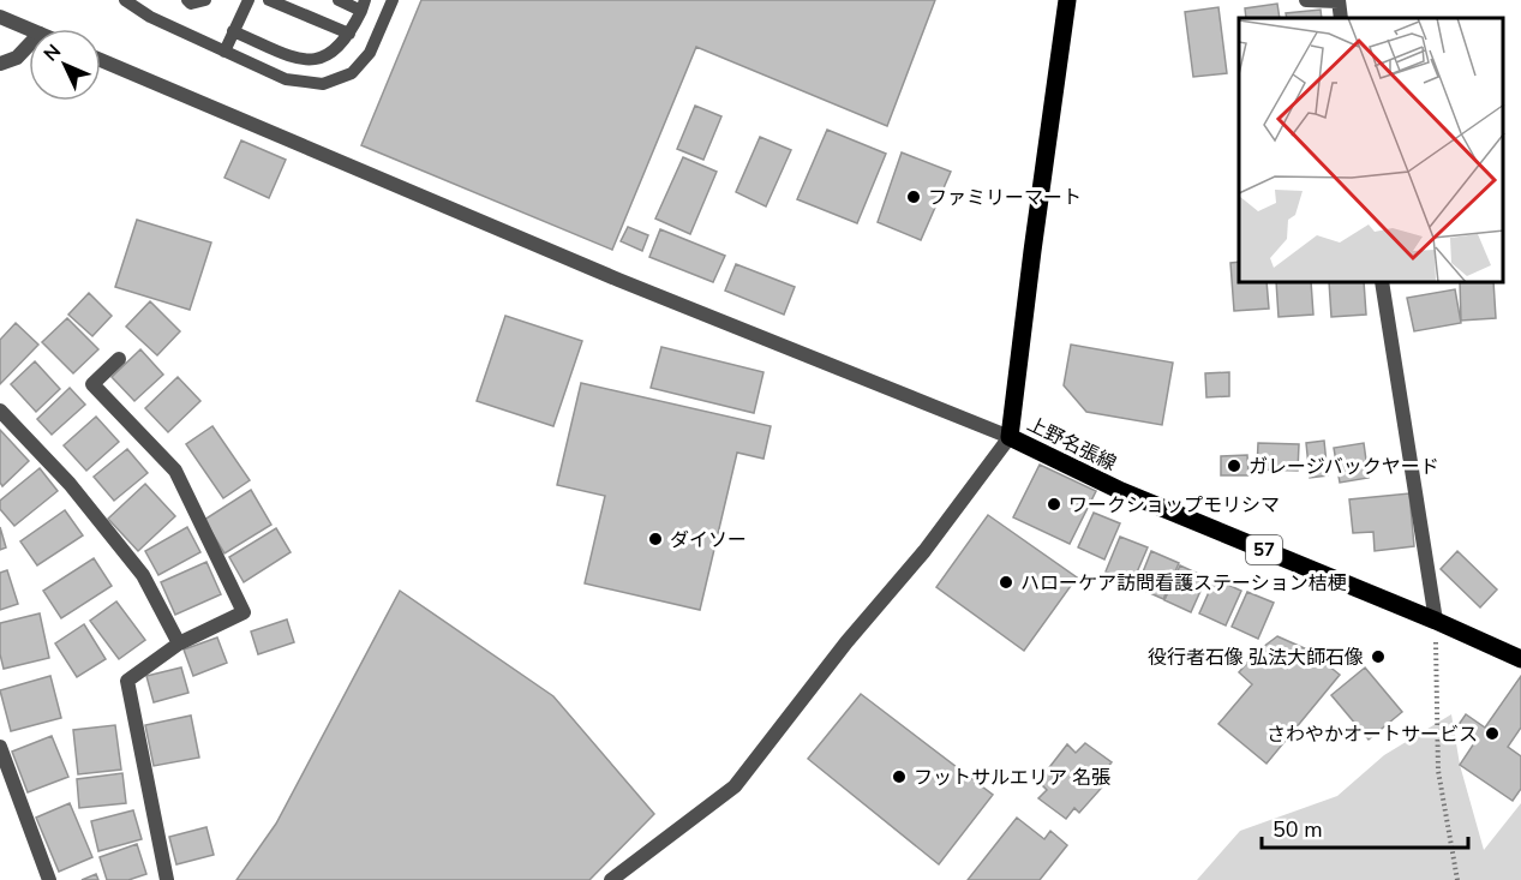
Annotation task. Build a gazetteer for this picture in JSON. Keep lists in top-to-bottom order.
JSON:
{
  "streets": {
    "main road": ["上野名張線", "57"]
  },
  "places": [
    "ファミリーマート",
    "ガレージバックヤード",
    "ワークショップモリシマ",
    "ダイソー",
    "ハローケア訪問看護ステーション桔梗",
    "役行者石像 弘法大師石像",
    "さわやかオートサービス",
    "フットサルエリア 名張"
  ],
  "scale_bar": "50 m",
  "north": "top left"
}
